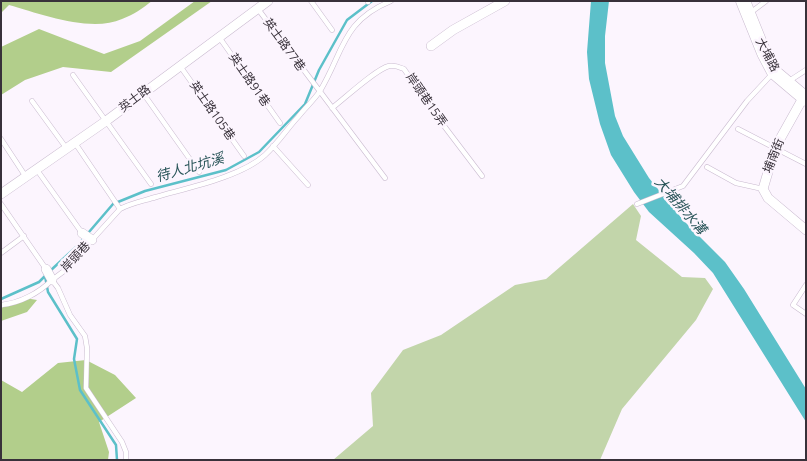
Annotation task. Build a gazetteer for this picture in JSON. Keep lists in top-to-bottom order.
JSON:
{
  "streets": {
    "main road": ["大埔路"],
    "street": ["英士路", "埔南街"],
    "lane": [
      "英士路77巷",
      "英士路91巷",
      "岸頭巷15弄",
      "英士路105巷",
      "岸頭巷"
    ]
  },
  "crossings": [
    ["英士路77巷", "英士路"],
    ["大埔路", "埔南街"],
    ["英士路91巷", "英士路"],
    ["英士路", "英士路105巷"]
  ],
  "water": ["待人北坑溪", "大埔排水溝"]
}
